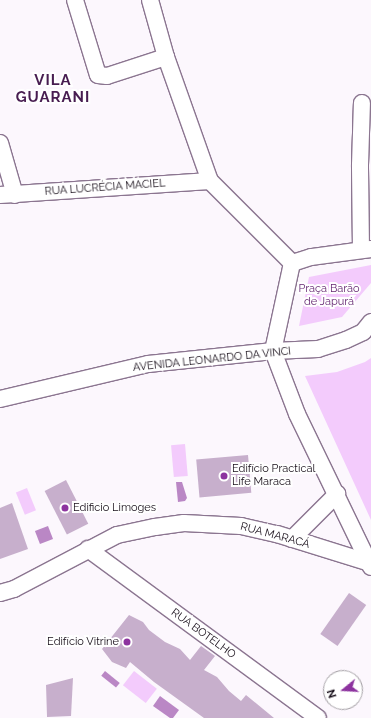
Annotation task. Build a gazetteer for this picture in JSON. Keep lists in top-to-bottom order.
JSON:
{
  "streets": {
    "street": [
      "RUA LUCRÉCIA MACIEL",
      "AVENIDA LEONARDO DA VINCI",
      "RUA MARACÁ",
      "RUA BOTELHO"
    ]
  },
  "crossings": [
    ["RUA MARACÁ", "RUA BOTELHO"]
  ],
  "districts": ["VILA GUARANI"],
  "parks": ["Praça Barão de Japurá"],
  "places": ["Edifício Practical Life Maraca", "Edificio Limoges", "Edifício Vitrine"],
  "north": "left"
}
